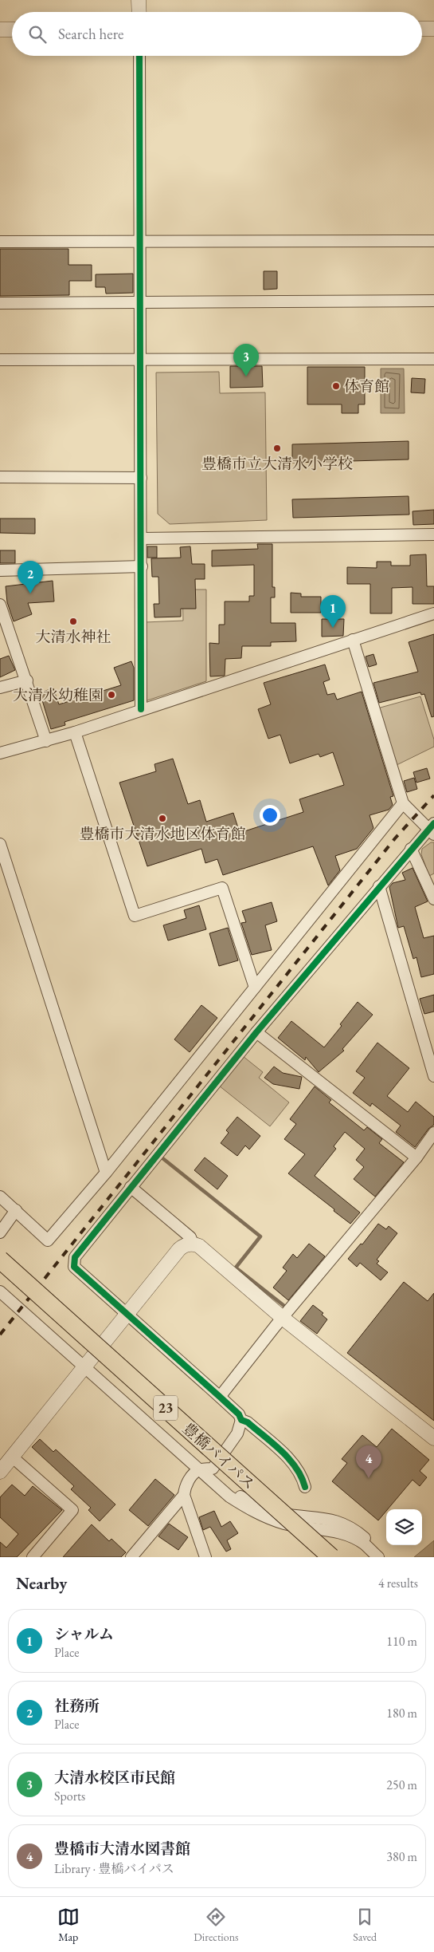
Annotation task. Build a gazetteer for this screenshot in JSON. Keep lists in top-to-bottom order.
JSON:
{
  "streets": {
    "highway": ["23", "豊橋バイパス"]
  },
  "places": [
    "体育館",
    "豊橋市立大清水小学校",
    "大清水神社",
    "大清水幼稚園",
    "豊橋市大清水地区体育館"
  ],
  "page": {
    "search": "Search here",
    "pins": [
      "3",
      "2",
      "1",
      "4"
    ],
    "heading": ["Nearby", "4 results"],
    "list": [
      {
        "mark": "1",
        "name": "シャルム",
        "note": "Place",
        "value": "110 m"
      },
      {
        "mark": "2",
        "name": "社務所",
        "note": "Place",
        "value": "180 m"
      },
      {
        "mark": "3",
        "name": "大清水校区市民館",
        "note": "Sports",
        "value": "250 m"
      },
      {
        "mark": "4",
        "name": "豊橋市大清水図書館",
        "note": "Library · 豊橋バイパス",
        "value": "380 m"
      }
    ],
    "nav": ["Map", "Directions", "Saved"]
  }
}
